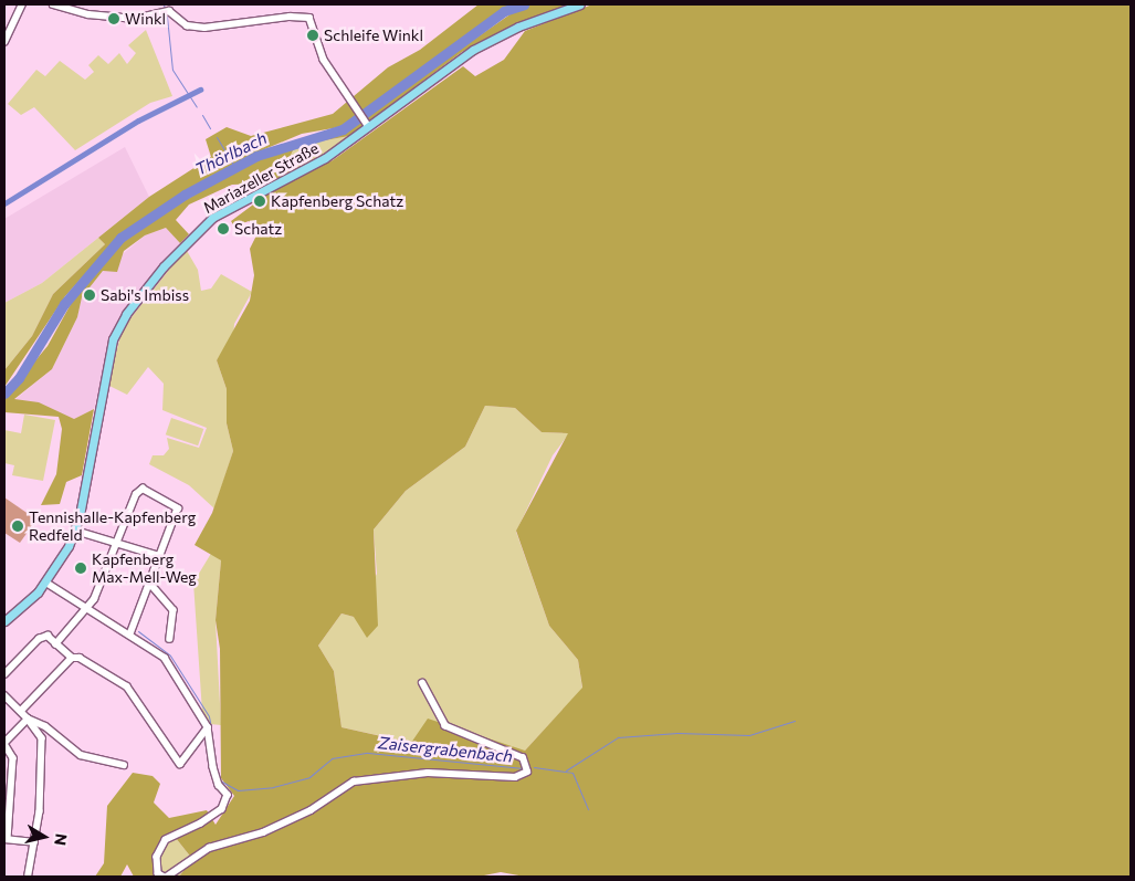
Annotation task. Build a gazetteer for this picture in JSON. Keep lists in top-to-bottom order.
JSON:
{
  "streets": {
    "main road": ["Mariazeller Straße"]
  },
  "water": ["Thörlbach", "Zaisergrabenbach"],
  "places": [
    "Winkl",
    "Schleife Winkl",
    "Kapfenberg Schatz",
    "Schatz",
    "Sabi's Imbiss",
    "Tennishalle-Kapfenberg Redfeld",
    "Kapfenberg Max-Mell-Weg"
  ],
  "north": "right"
}
